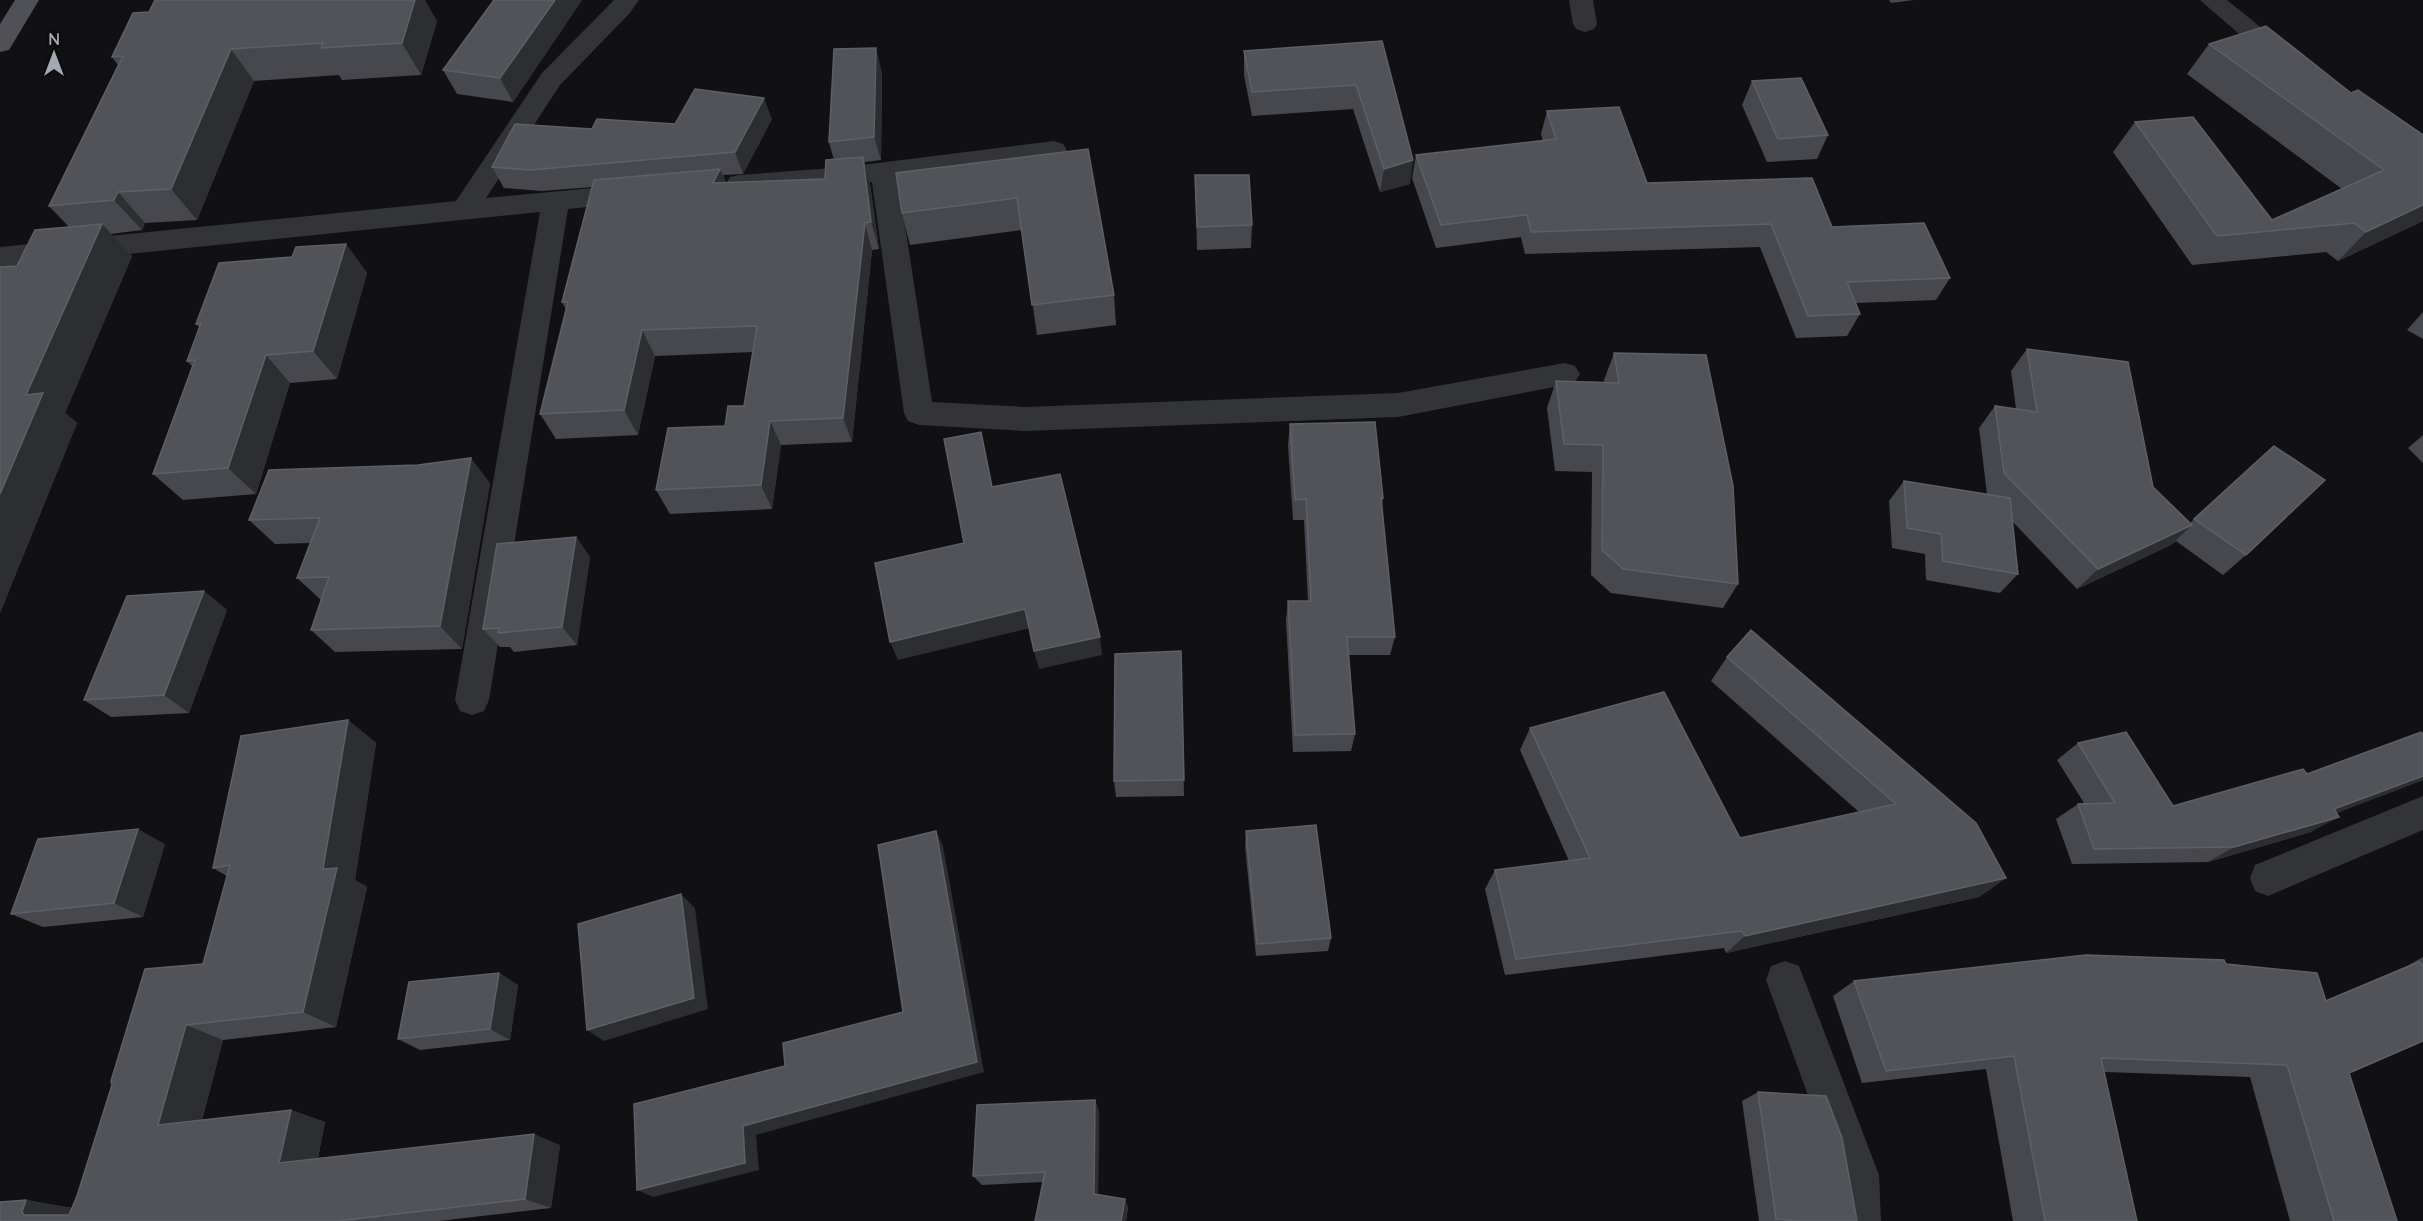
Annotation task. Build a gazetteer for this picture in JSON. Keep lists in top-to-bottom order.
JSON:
{
  "north": "top"
}
